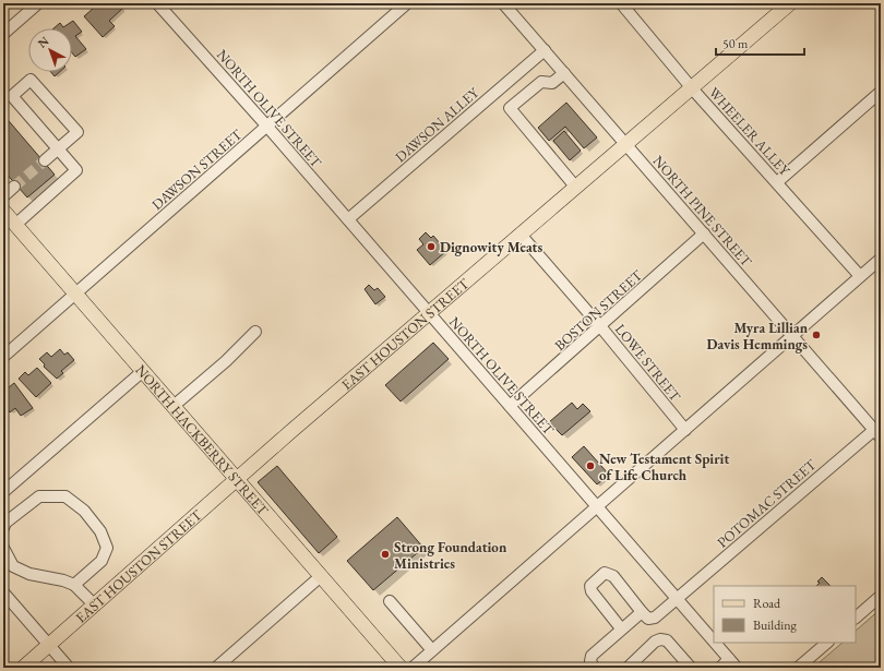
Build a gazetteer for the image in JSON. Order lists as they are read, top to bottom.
{
  "streets": {
    "main road": ["EAST HOUSTON STREET", "NORTH HACKBERRY STREET"],
    "street": [
      "NORTH OLIVE STREET",
      "DAWSON ALLEY",
      "WHEELER ALLEY",
      "DAWSON STREET",
      "NORTH PINE STREET",
      "BOSTON STREET",
      "LOWE STREET",
      "POTOMAC STREET"
    ]
  },
  "crossings": [
    ["NORTH OLIVE STREET", "DAWSON ALLEY"],
    ["NORTH OLIVE STREET", "DAWSON STREET"],
    ["NORTH OLIVE STREET", "BOSTON STREET"],
    ["NORTH OLIVE STREET", "EAST HOUSTON STREET"],
    ["NORTH OLIVE STREET", "POTOMAC STREET"],
    ["DAWSON ALLEY", "NORTH PINE STREET"],
    ["WHEELER ALLEY", "EAST HOUSTON STREET"],
    ["DAWSON STREET", "NORTH HACKBERRY STREET"],
    ["NORTH PINE STREET", "BOSTON STREET"],
    ["NORTH PINE STREET", "EAST HOUSTON STREET"],
    ["NORTH PINE STREET", "POTOMAC STREET"],
    ["BOSTON STREET", "LOWE STREET"],
    ["EAST HOUSTON STREET", "LOWE STREET"],
    ["EAST HOUSTON STREET", "NORTH HACKBERRY STREET"]
  ],
  "places": [
    "Dignowity Meats",
    "Myra Lillian Davis Hemmings",
    "New Testament Spirit of Life Church",
    "Strong Foundation Ministries"
  ],
  "legend": ["Road", "Building"],
  "scale_bar": "50 m",
  "north": "top left"
}
